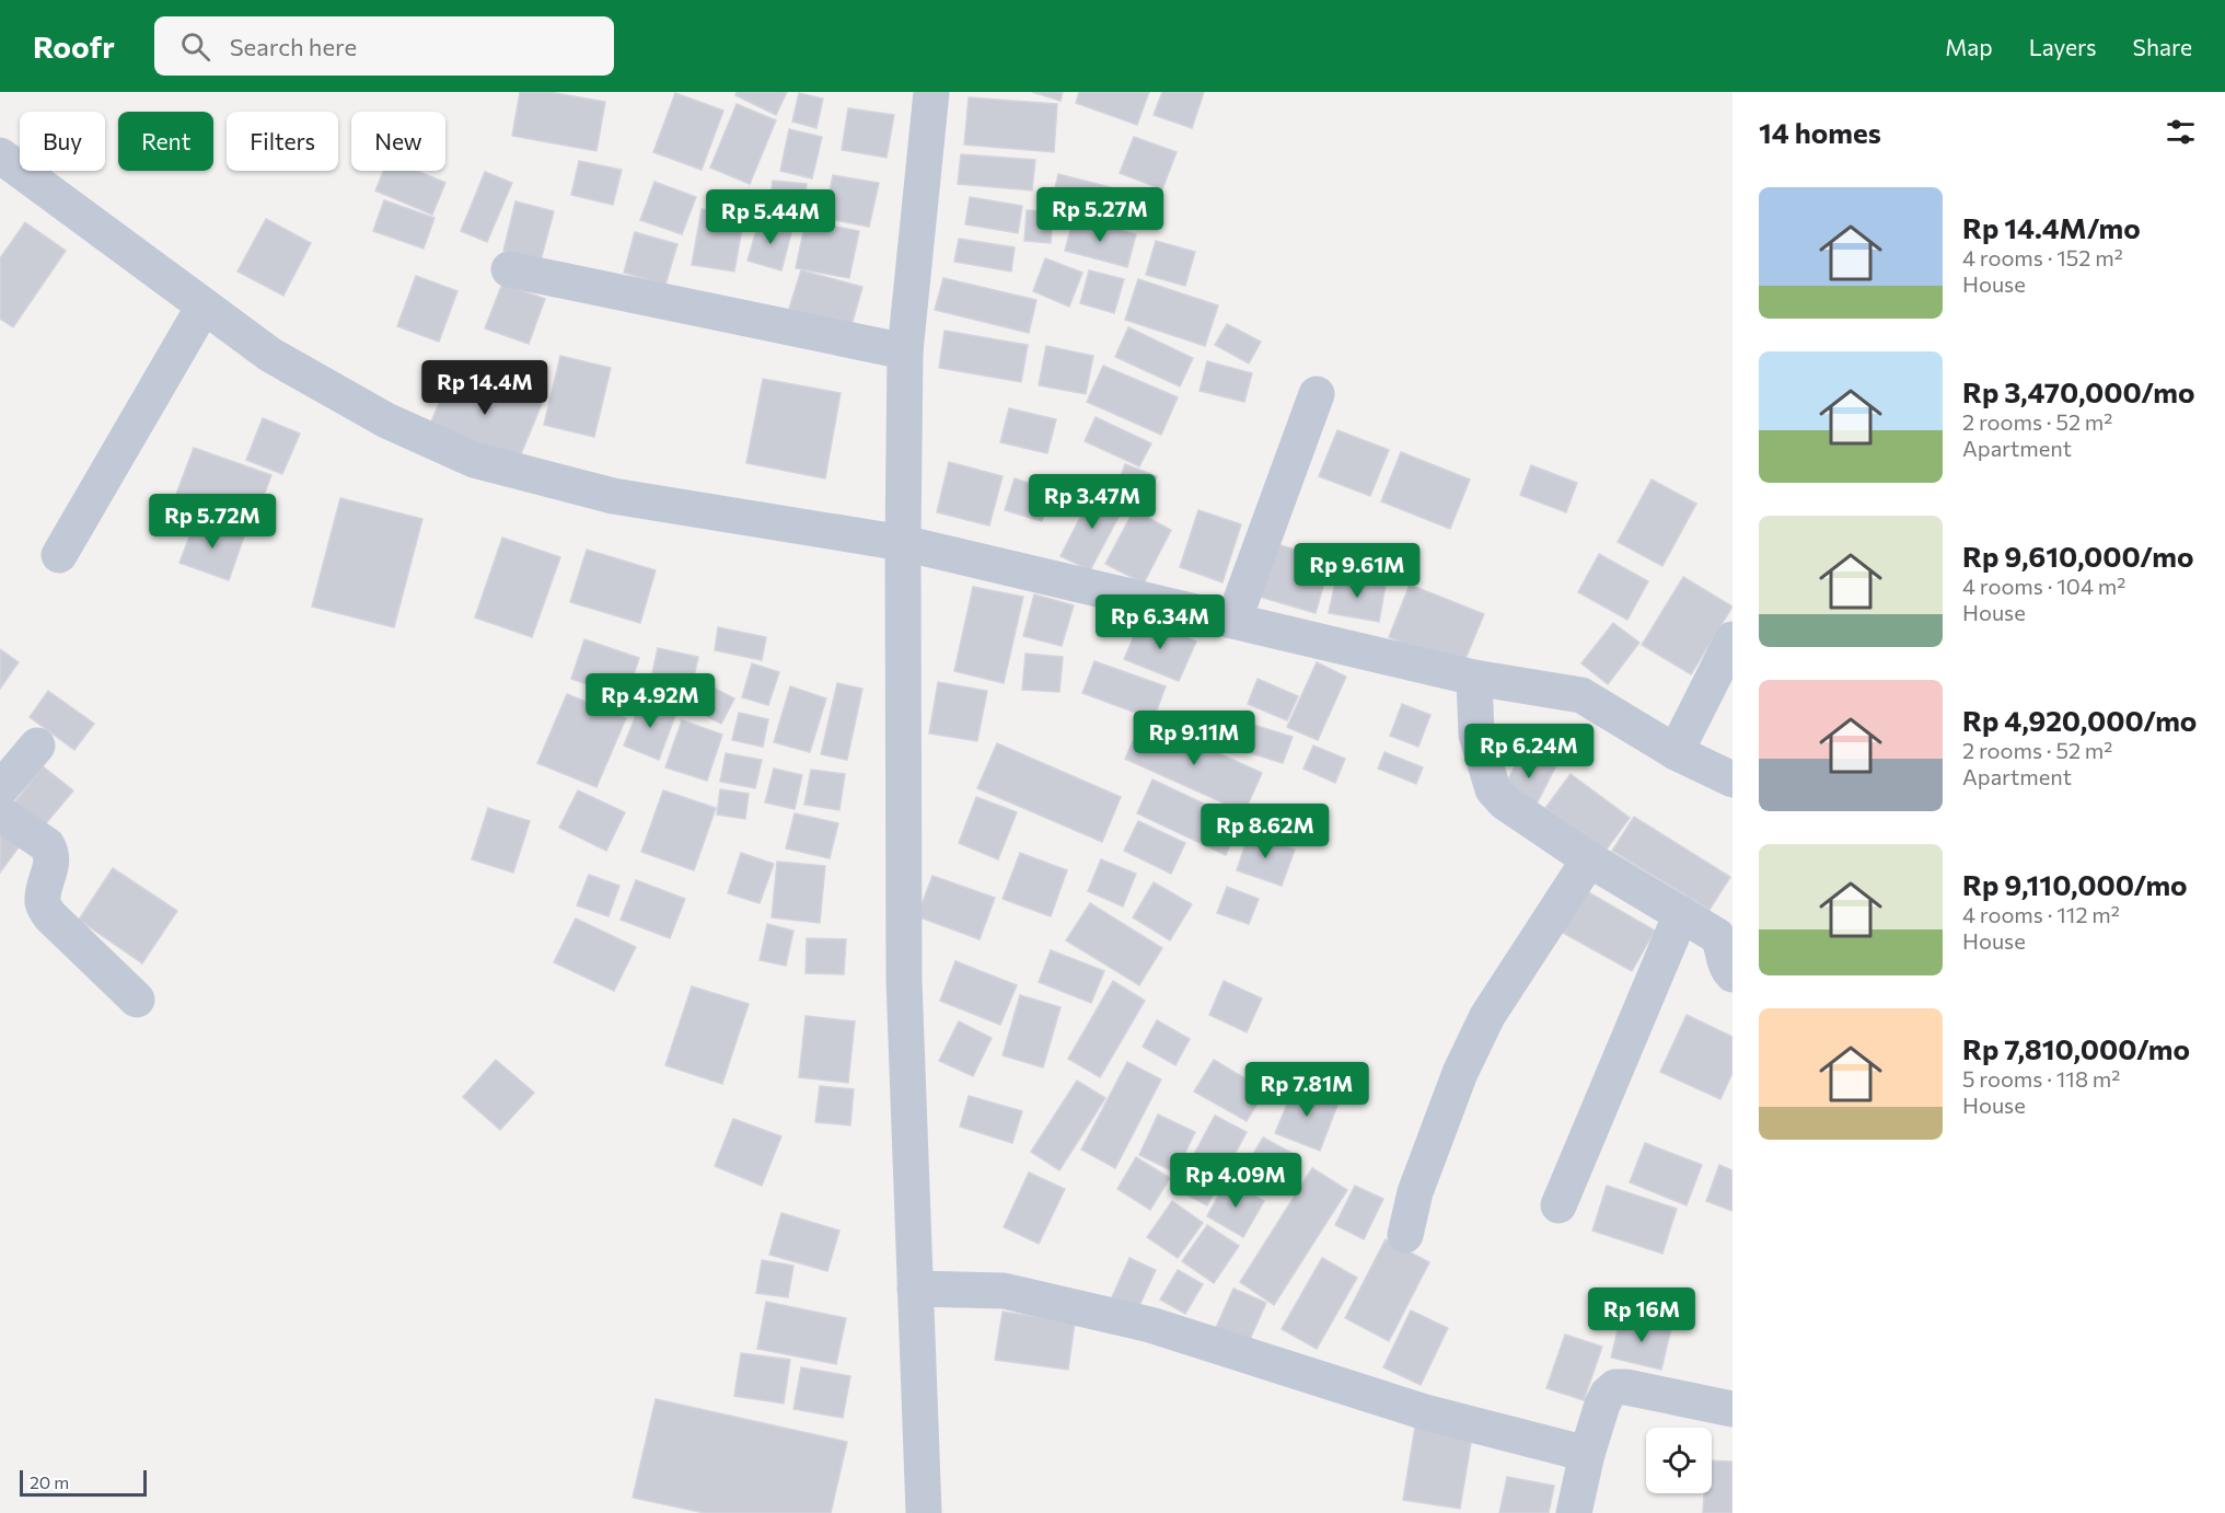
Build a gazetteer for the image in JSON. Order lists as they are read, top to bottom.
{
  "scale_bar": "20 m",
  "page": {
    "header": "Roofr",
    "search": "Search here",
    "nav": ["Map", "Layers", "Share"],
    "heading": "14 homes",
    "chip": [
      "Buy",
      "Rent",
      "Filters",
      "New"
    ],
    "list": [
      {
        "name": "Rp 14.4M/mo",
        "note": "4 rooms · 152 m² · House"
      },
      {
        "name": "Rp 3,470,000/mo",
        "note": "2 rooms · 52 m² · Apartment"
      },
      {
        "name": "Rp 9,610,000/mo",
        "note": "4 rooms · 104 m² · House"
      },
      {
        "name": "Rp 4,920,000/mo",
        "note": "2 rooms · 52 m² · Apartment"
      },
      {
        "name": "Rp 9,110,000/mo",
        "note": "4 rooms · 112 m² · House"
      },
      {
        "name": "Rp 7,810,000/mo",
        "note": "5 rooms · 118 m² · House"
      }
    ],
    "price": [
      "Rp 5.27M",
      "Rp 5.44M",
      "Rp 14.4M",
      "Rp 3.47M",
      "Rp 5.72M",
      "Rp 9.61M",
      "Rp 6.34M",
      "Rp 4.92M",
      "Rp 9.11M",
      "Rp 6.24M",
      "Rp 8.62M",
      "Rp 7.81M",
      "Rp 4.09M",
      "Rp 16M"
    ],
    "scale": "20 m"
  }
}
